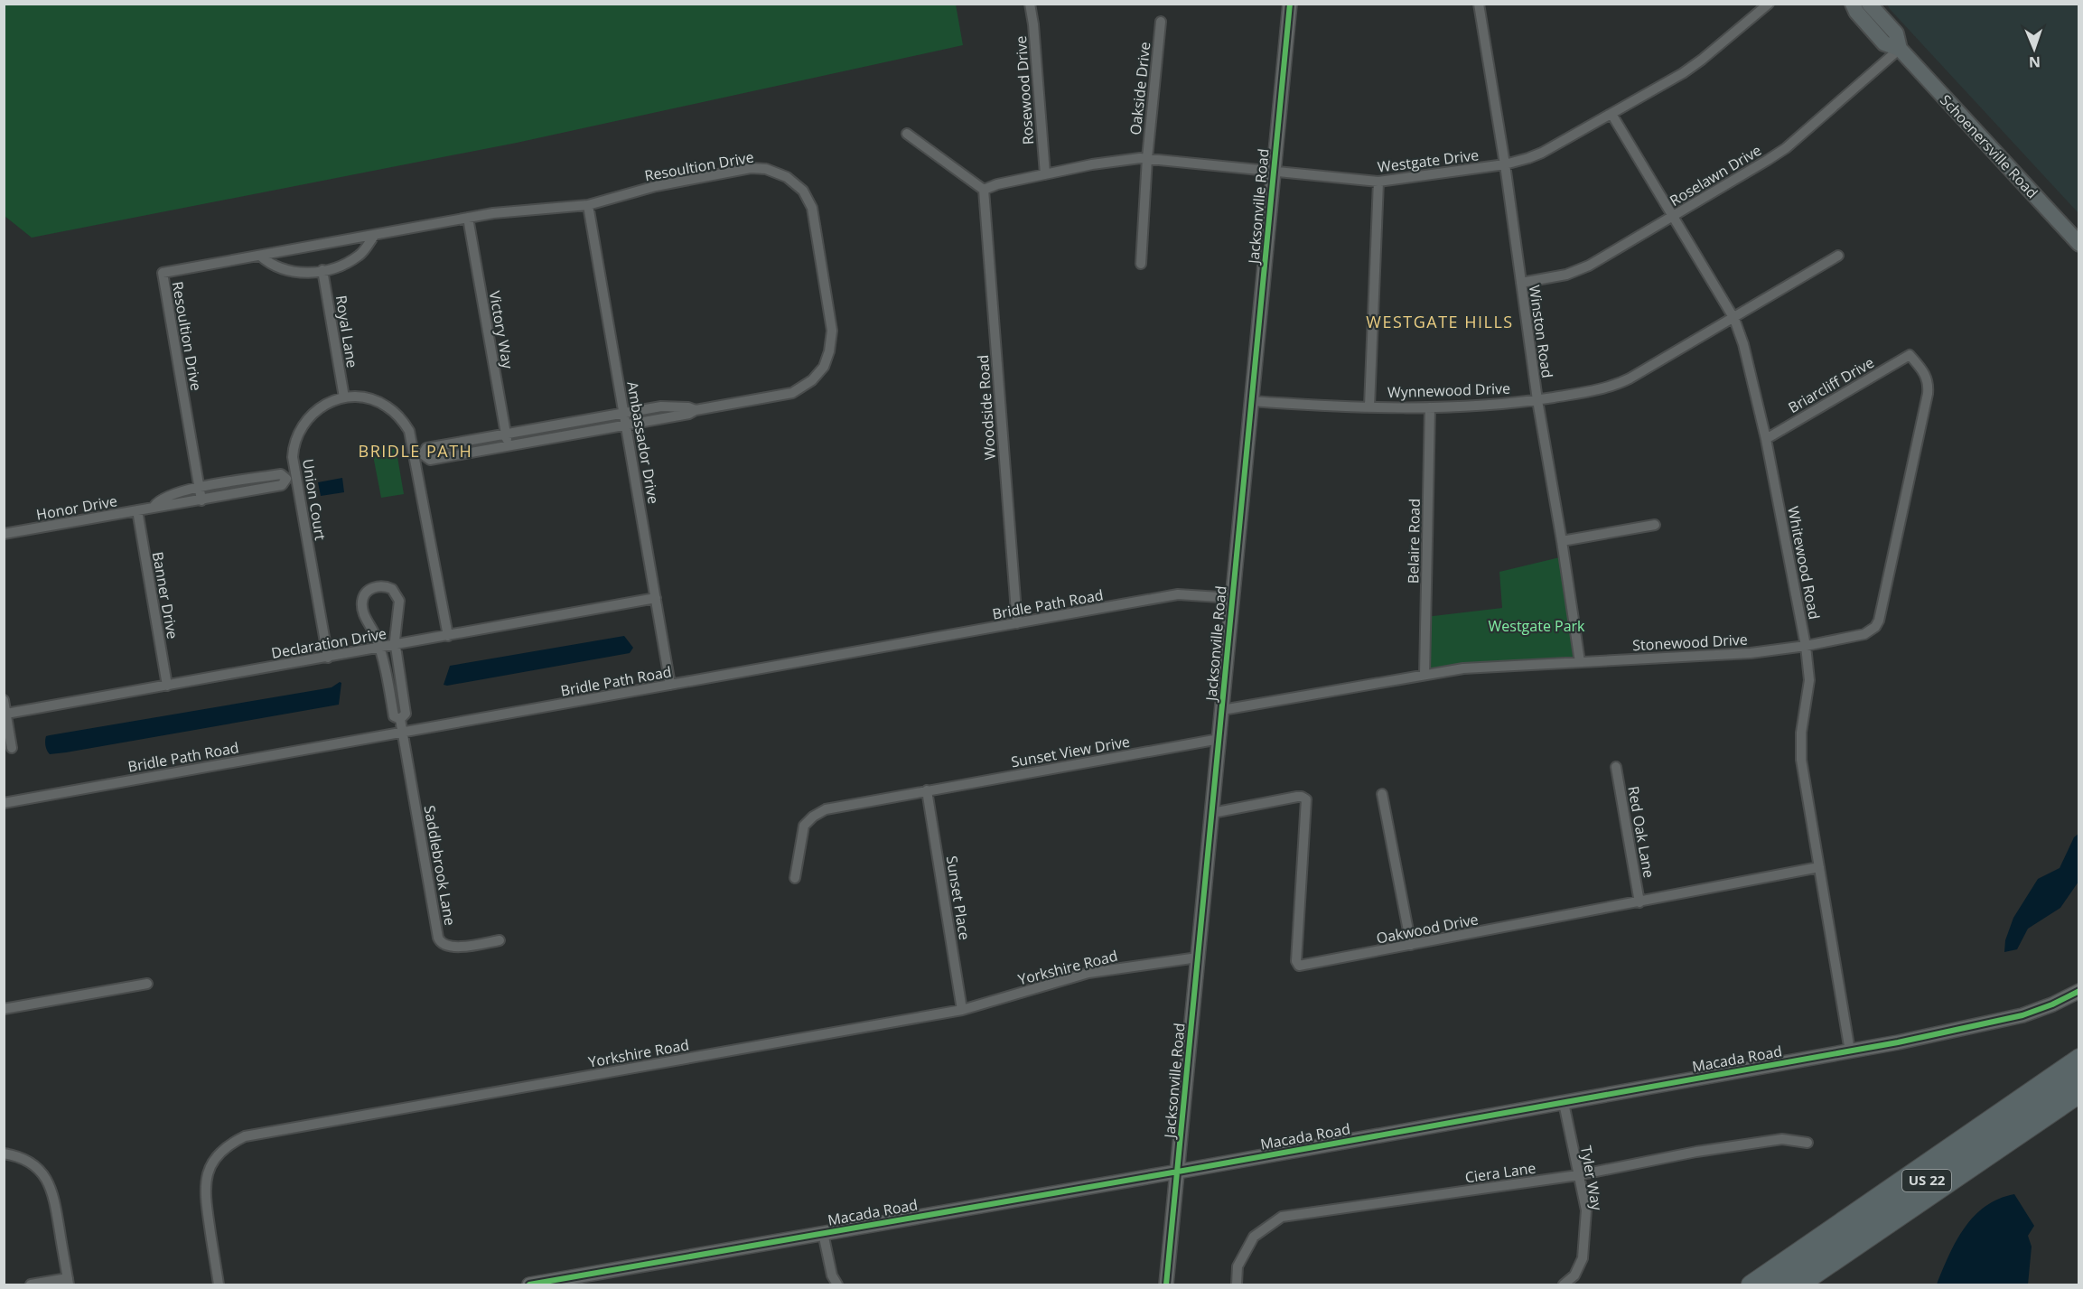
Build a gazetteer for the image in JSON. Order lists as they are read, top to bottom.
{
  "streets": {
    "highway": ["US 22"],
    "main road": ["Schoenersville Road"],
    "street": [
      "Oakside Drive",
      "Rosewood Drive",
      "Westgate Drive",
      "Resoultion Drive",
      "Roselawn Drive",
      "Jacksonville Road",
      "Victory Way",
      "Royal Lane",
      "Winston Road",
      "Briarcliff Drive",
      "Wynnewood Drive",
      "Woodside Road",
      "Ambassador Drive",
      "Union Court",
      "Honor Drive",
      "Belaire Road",
      "Whitewood Road",
      "Banner Drive",
      "Bridle Path Road",
      "Stonewood Drive",
      "Declaration Drive",
      "Sunset View Drive",
      "Red Oak Lane",
      "Saddlebrook Lane",
      "Sunset Place",
      "Oakwood Drive",
      "Yorkshire Road",
      "Macada Road",
      "Ciera Lane",
      "Tyler Way"
    ]
  },
  "crossings": [
    ["Oakside Drive", "Westgate Drive"],
    ["Rosewood Drive", "Westgate Drive"],
    ["Schoenersville Road", "Roselawn Drive"],
    ["Westgate Drive", "Jacksonville Road"],
    ["Westgate Drive", "Winston Road"],
    ["Westgate Drive", "Woodside Road"],
    ["Westgate Drive", "Whitewood Road"],
    ["Resoultion Drive", "Victory Way"],
    ["Resoultion Drive", "Ambassador Drive"],
    ["Resoultion Drive", "Union Court"],
    ["Resoultion Drive", "Honor Drive"],
    ["Roselawn Drive", "Winston Road"],
    ["Roselawn Drive", "Whitewood Road"],
    ["Jacksonville Road", "Wynnewood Drive"],
    ["Jacksonville Road", "Bridle Path Road"],
    ["Jacksonville Road", "Stonewood Drive"],
    ["Jacksonville Road", "Sunset View Drive"],
    ["Jacksonville Road", "Oakwood Drive"],
    ["Jacksonville Road", "Yorkshire Road"],
    ["Jacksonville Road", "Macada Road"],
    ["Royal Lane", "Union Court"],
    ["Winston Road", "Wynnewood Drive"],
    ["Winston Road", "Stonewood Drive"],
    ["Briarcliff Drive", "Whitewood Road"],
    ["Briarcliff Drive", "Stonewood Drive"],
    ["Wynnewood Drive", "Belaire Road"],
    ["Wynnewood Drive", "Whitewood Road"],
    ["Woodside Road", "Bridle Path Road"],
    ["Ambassador Drive", "Bridle Path Road"],
    ["Ambassador Drive", "Declaration Drive"],
    ["Union Court", "Honor Drive"],
    ["Union Court", "Declaration Drive"],
    ["Honor Drive", "Banner Drive"],
    ["Belaire Road", "Stonewood Drive"],
    ["Whitewood Road", "Stonewood Drive"],
    ["Whitewood Road", "Oakwood Drive"],
    ["Whitewood Road", "Macada Road"],
    ["Banner Drive", "Declaration Drive"],
    ["Bridle Path Road", "Saddlebrook Lane"],
    ["Sunset View Drive", "Sunset Place"],
    ["Red Oak Lane", "Oakwood Drive"],
    ["Sunset Place", "Yorkshire Road"],
    ["Macada Road", "Tyler Way"],
    ["Ciera Lane", "Tyler Way"]
  ],
  "districts": ["WESTGATE HILLS", "BRIDLE PATH"],
  "parks": ["Westgate Park"],
  "north": "bottom"
}
